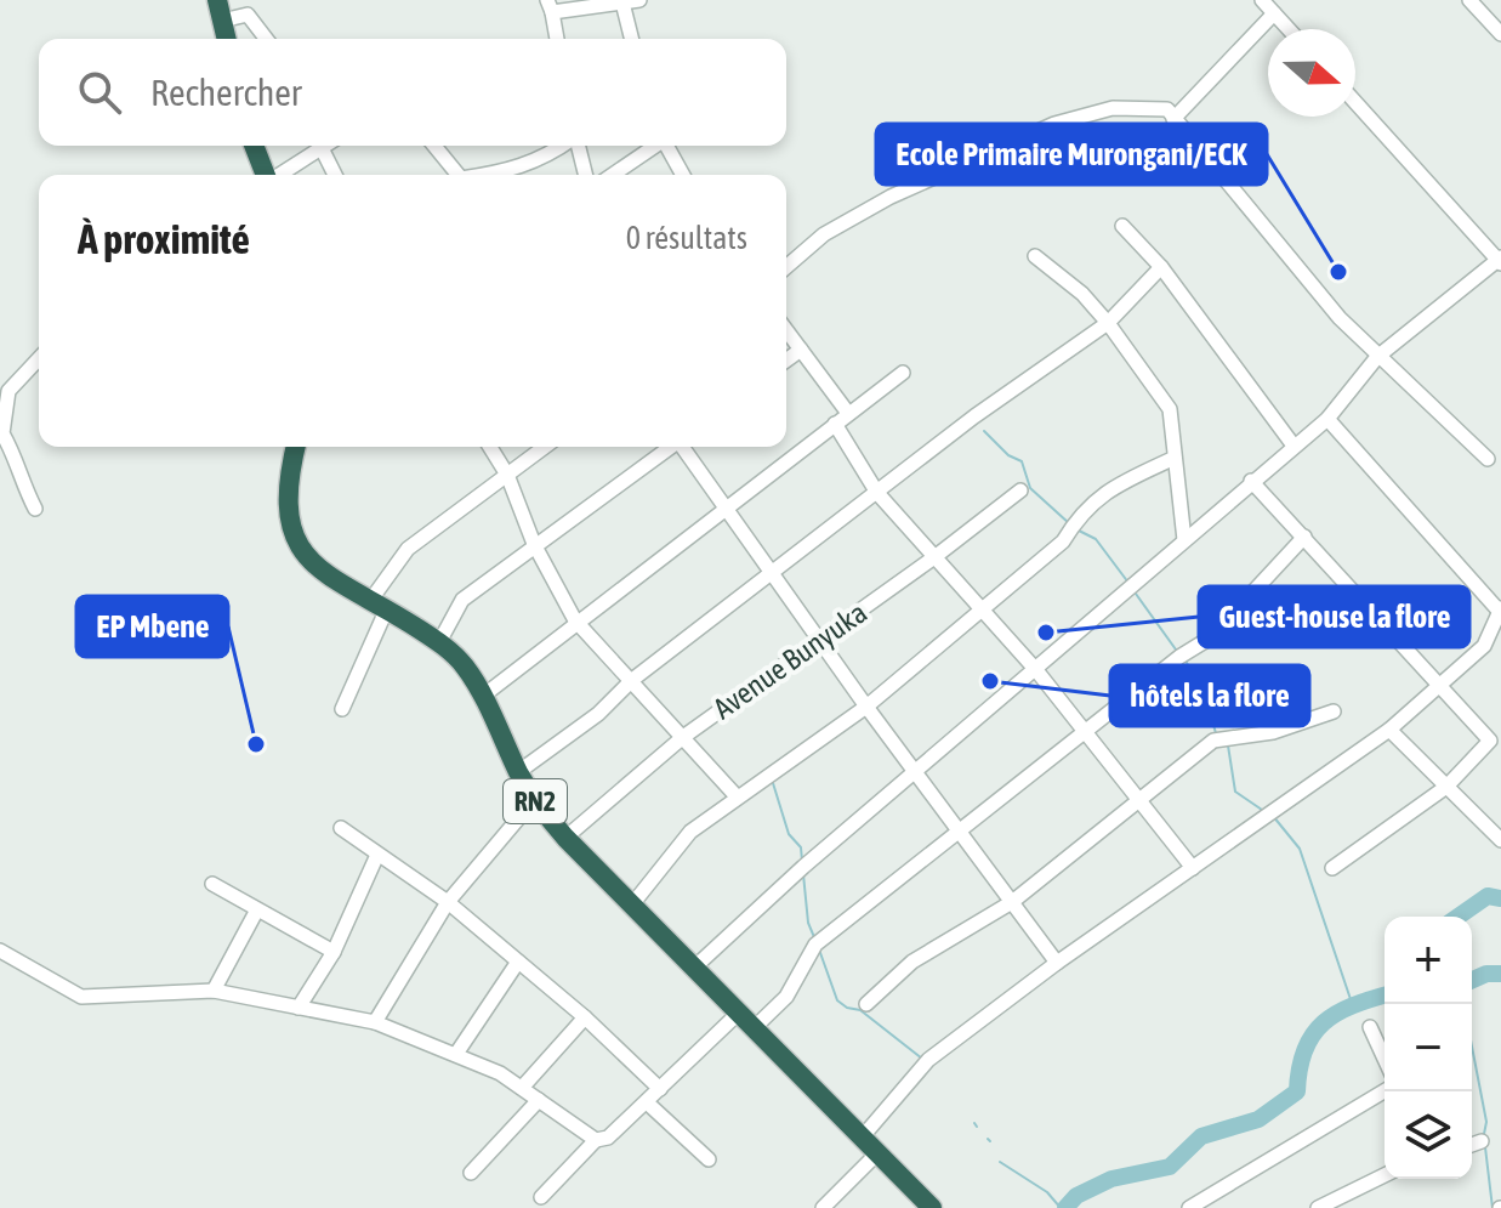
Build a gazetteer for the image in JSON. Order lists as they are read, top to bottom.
{
  "streets": {
    "highway": ["RN2"],
    "street": ["Avenue Bunyuka"]
  },
  "crossings": [
    ["Avenue Bunyuka", "RN2"]
  ],
  "places": [
    "Ecole Primaire Murongani/ECK",
    "Guest-house la flore",
    "hôtels la flore",
    "EP Mbene"
  ],
  "north": "right",
  "page": {
    "search": "Rechercher",
    "heading": ["À proximité", "0 résultats"],
    "map_buttons": ["+", "−"]
  }
}
